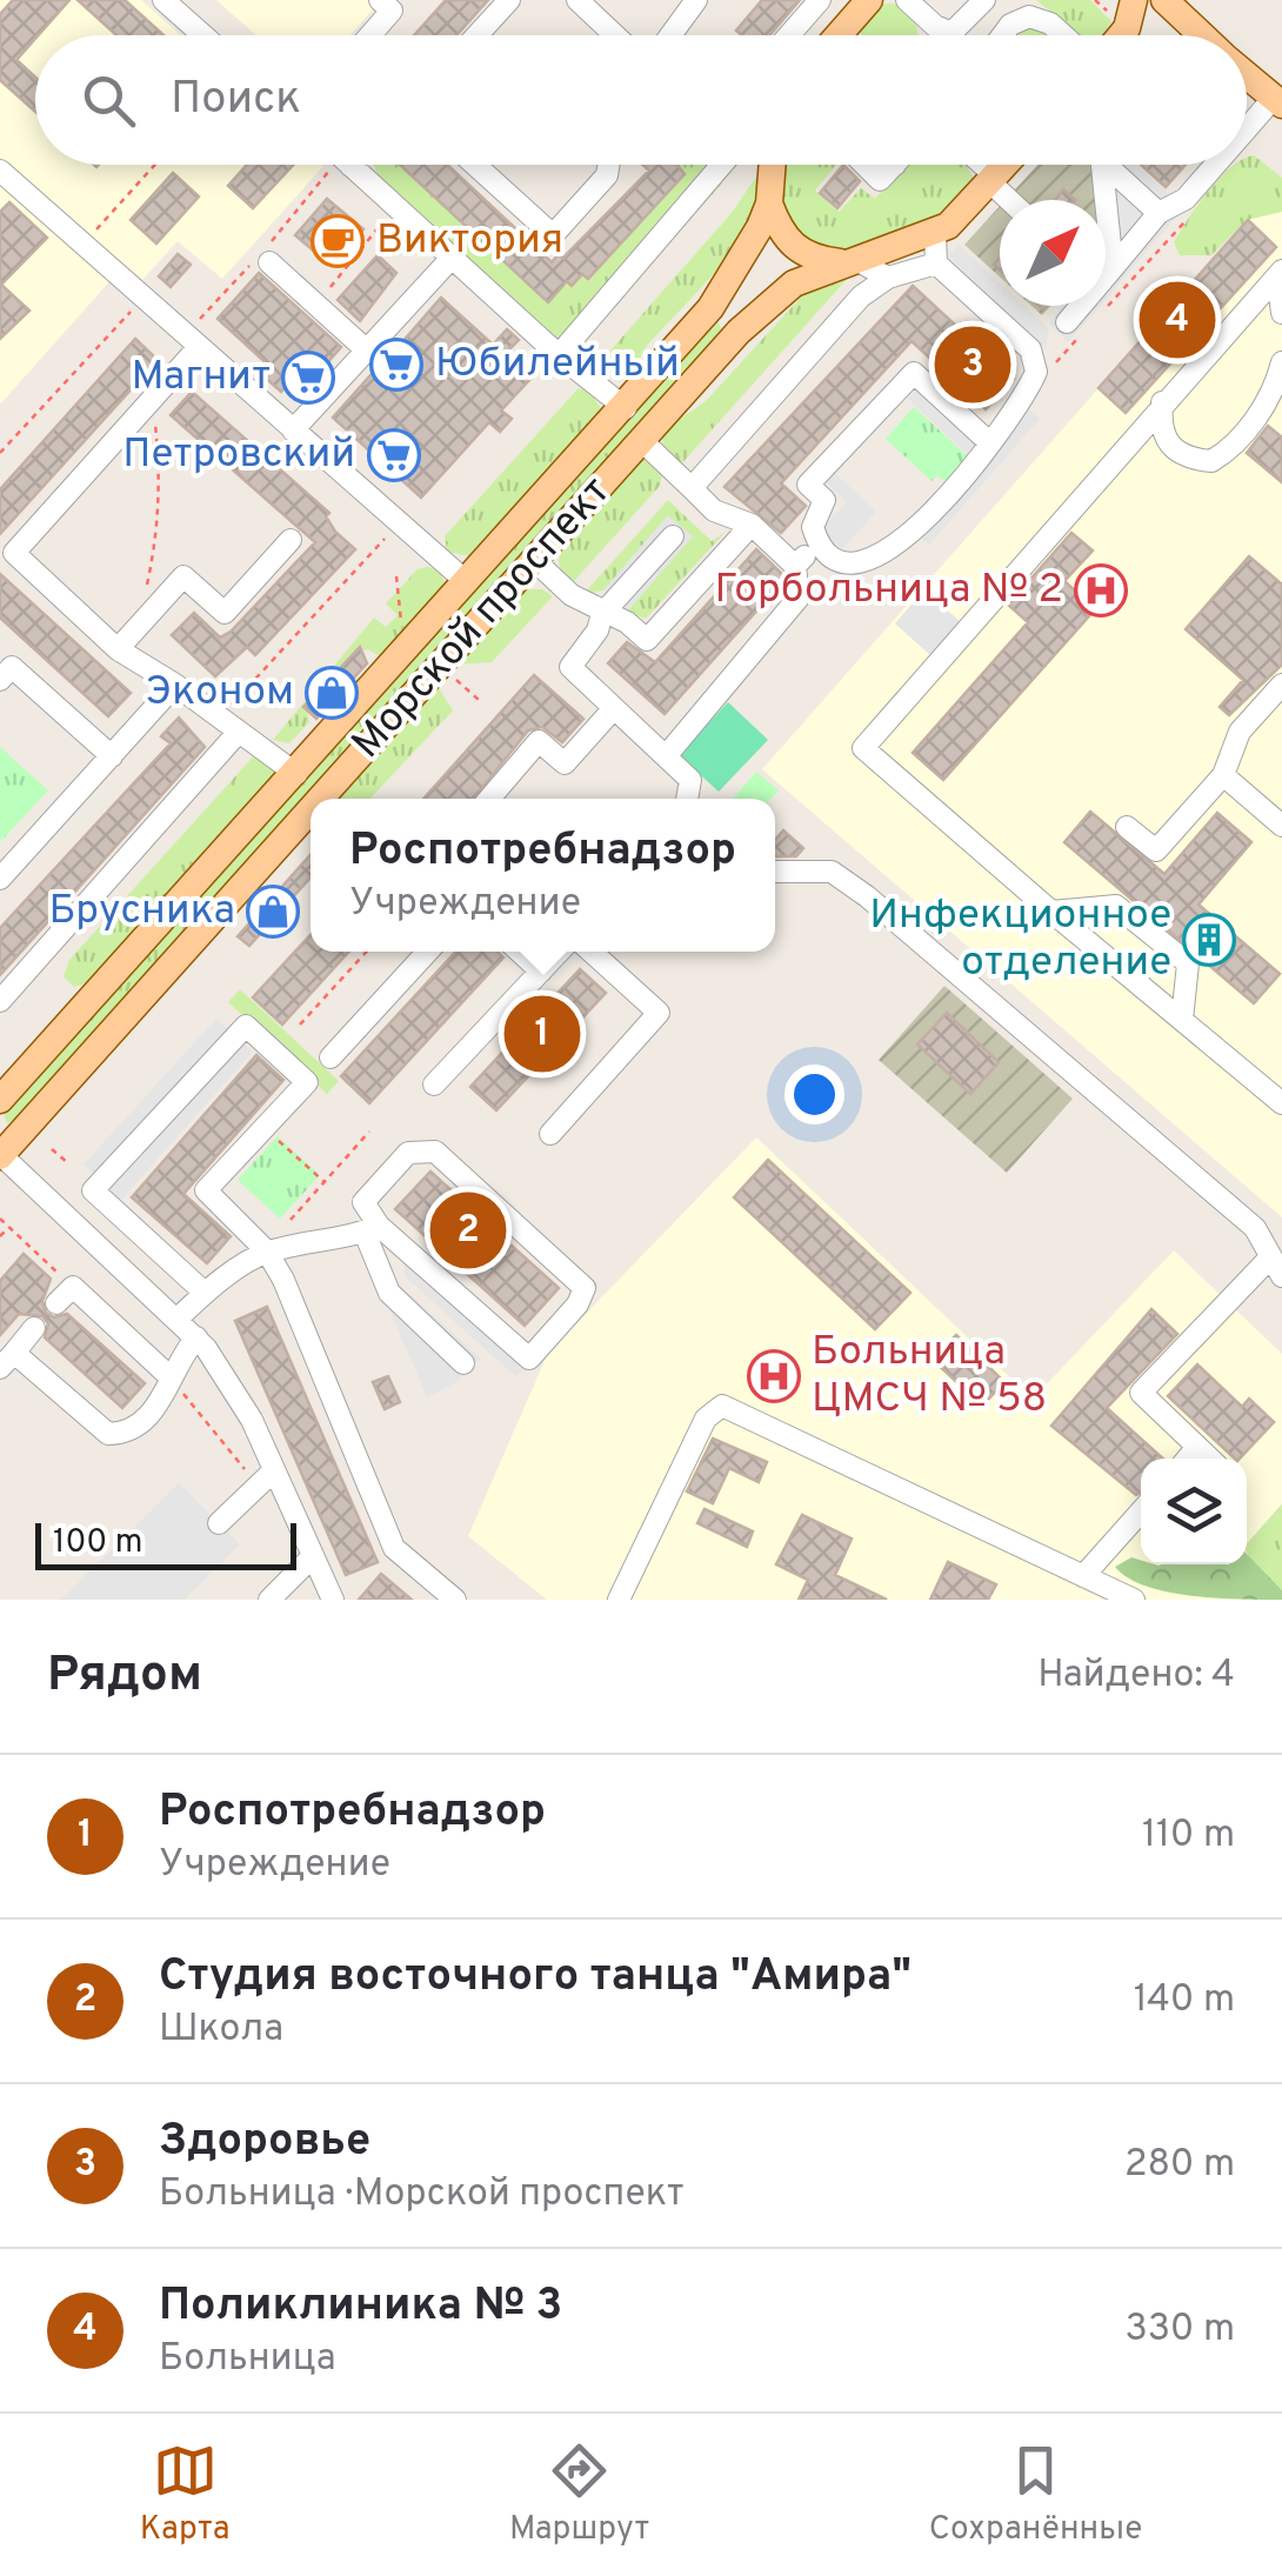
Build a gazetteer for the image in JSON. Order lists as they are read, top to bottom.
{
  "streets": {
    "main road": ["Морской проспект"]
  },
  "places": {
    "cafe": ["Виктория"],
    "supermarket": ["Юбилейный", "Магнит", "Петровский"],
    "hospital": ["Горбольница № 2", "Больница ЦМСЧ № 58"],
    "shop": ["Эконом", "Брусника"],
    "building": ["Инфекционное отделение"]
  },
  "scale_bar": "100 m",
  "north": "top right",
  "page": {
    "search": "Поиск",
    "pins": [
      "4",
      "3",
      "1",
      "2"
    ],
    "popup": ["Роспотребнадзор", "Учреждение"],
    "scale": "100 m",
    "heading": ["Рядом", "Найдено: 4"],
    "list": [
      {
        "mark": "1",
        "name": "Роспотребнадзор",
        "note": "Учреждение",
        "value": "110 m"
      },
      {
        "mark": "2",
        "name": "Студия восточного танца \"Амира\"",
        "note": "Школа",
        "value": "140 m"
      },
      {
        "mark": "3",
        "name": "Здоровье",
        "note": "Больница · Морской проспект",
        "value": "280 m"
      },
      {
        "mark": "4",
        "name": "Поликлиника № 3",
        "note": "Больница",
        "value": "330 m"
      }
    ],
    "nav": ["Карта", "Маршрут", "Сохранённые"]
  }
}
